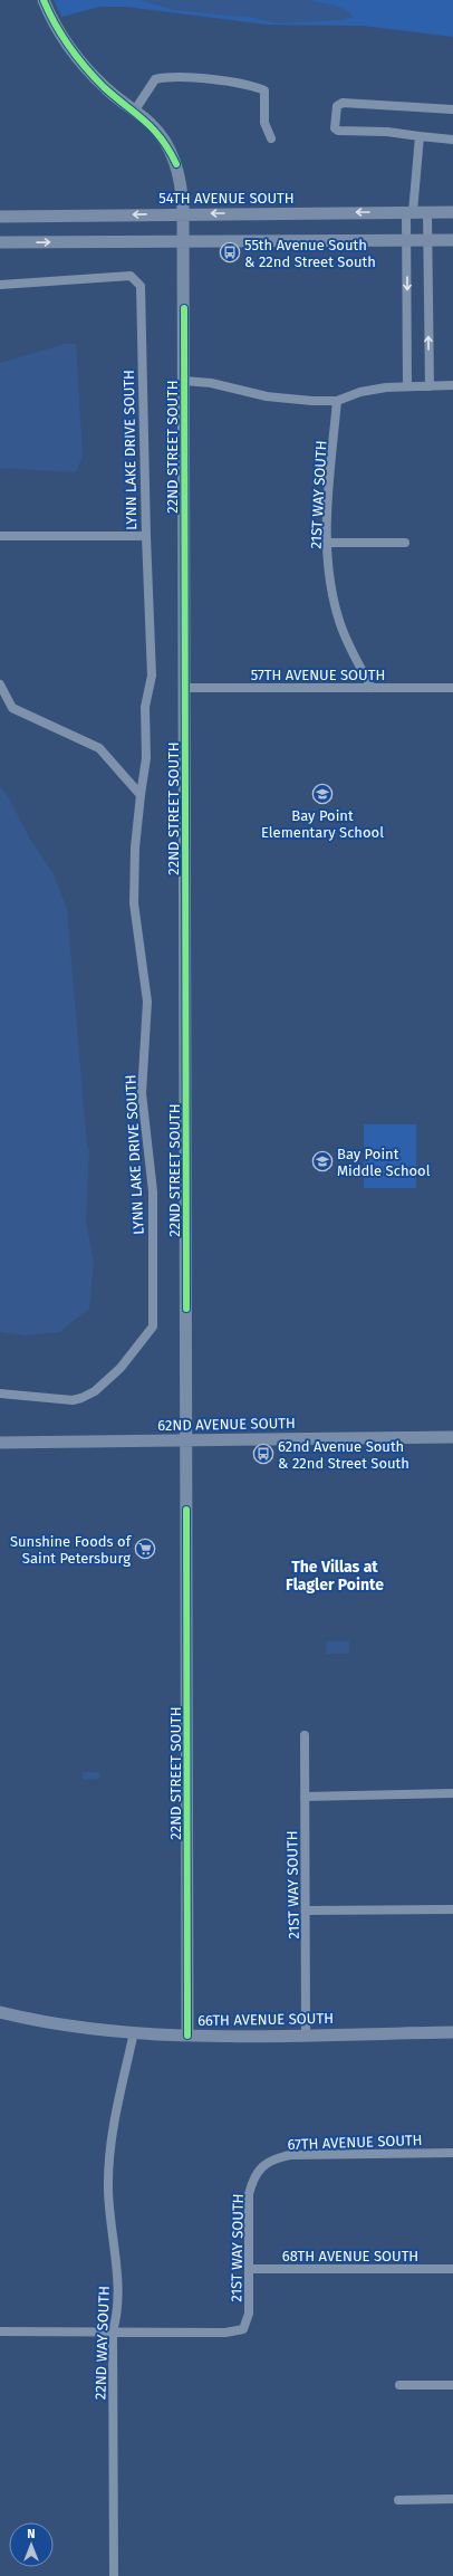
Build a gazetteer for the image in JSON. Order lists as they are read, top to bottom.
{
  "streets": {
    "street": [
      "54TH AVENUE SOUTH",
      "22ND STREET SOUTH",
      "LYNN LAKE DRIVE SOUTH",
      "21ST WAY SOUTH",
      "57TH AVENUE SOUTH",
      "62ND AVENUE SOUTH",
      "66TH AVENUE SOUTH",
      "67TH AVENUE SOUTH",
      "68TH AVENUE SOUTH",
      "22ND WAY SOUTH"
    ]
  },
  "crossings": [
    ["54TH AVENUE SOUTH", "22ND STREET SOUTH"],
    ["22ND STREET SOUTH", "57TH AVENUE SOUTH"],
    ["22ND STREET SOUTH", "62ND AVENUE SOUTH"],
    ["22ND STREET SOUTH", "66TH AVENUE SOUTH"],
    ["21ST WAY SOUTH", "57TH AVENUE SOUTH"],
    ["21ST WAY SOUTH", "66TH AVENUE SOUTH"],
    ["21ST WAY SOUTH", "67TH AVENUE SOUTH"],
    ["21ST WAY SOUTH", "68TH AVENUE SOUTH"],
    ["21ST WAY SOUTH", "22ND WAY SOUTH"],
    ["66TH AVENUE SOUTH", "22ND WAY SOUTH"]
  ],
  "districts": ["The Villas at Flagler Pointe"],
  "places": {
    "bus stop": ["55th Avenue South & 22nd Street South", "62nd Avenue South & 22nd Street South"],
    "school or university": ["Bay Point Elementary School", "Bay Point Middle School"],
    "supermarket": ["Sunshine Foods of Saint Petersburg"]
  },
  "north": "top"
}
